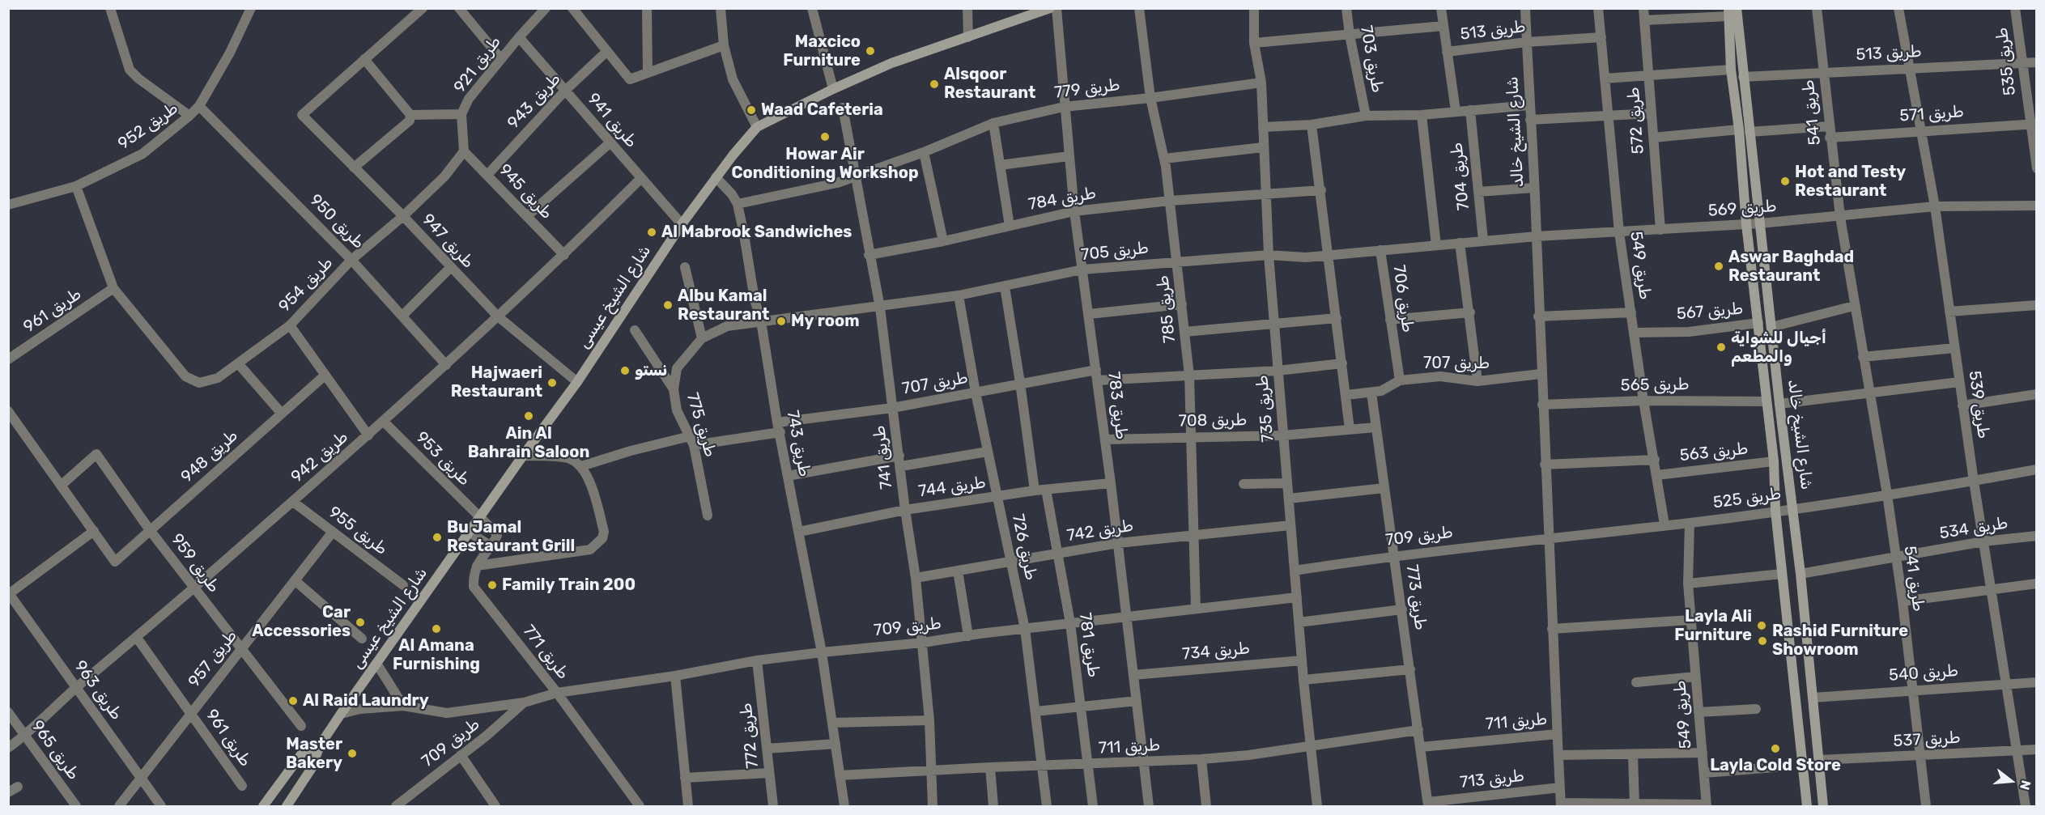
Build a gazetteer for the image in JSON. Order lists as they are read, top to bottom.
{
  "streets": {
    "street": [
      "طريق 513",
      "طريق 703",
      "طريق 535",
      "طريق 921",
      "طريق 779",
      "طريق 943",
      "طريق 541",
      "طريق 571",
      "طريق 941",
      "طريق 572",
      "طريق 952",
      "شارع الشيخ خالد",
      "طريق 704",
      "طريق 945",
      "طريق 784",
      "طريق 569",
      "طريق 950",
      "طريق 947",
      "طريق 705",
      "طريق 549",
      "طريق 954",
      "شارع الشيخ عيسى",
      "طريق 706",
      "طريق 785",
      "طريق 961",
      "طريق 567",
      "طريق 707",
      "طريق 565",
      "طريق 539",
      "طريق 783",
      "طريق 735",
      "طريق 708",
      "طريق 775",
      "طريق 743",
      "طريق 563",
      "طريق 948",
      "طريق 942",
      "طريق 741",
      "طريق 953",
      "طريق 744",
      "طريق 525",
      "طريق 534",
      "طريق 955",
      "طريق 742",
      "طريق 709",
      "طريق 726",
      "طريق 959",
      "طريق 773",
      "طريق 781",
      "طريق 734",
      "طريق 771",
      "طريق 957",
      "طريق 540",
      "طريق 963",
      "طريق 711",
      "طريق 772",
      "طريق 537",
      "طريق 965",
      "طريق 713"
    ]
  },
  "crossings": [
    ["طريق 513", "طريق 535"],
    ["طريق 513", "طريق 541"],
    ["طريق 513", "شارع الشيخ خالد"],
    ["طريق 513", "طريق 549"],
    ["طريق 513", "طريق 539"],
    ["طريق 535", "طريق 571"],
    ["طريق 921", "طريق 941"],
    ["طريق 921", "طريق 945"],
    ["طريق 921", "طريق 954"],
    ["طريق 779", "طريق 785"],
    ["طريق 779", "طريق 783"],
    ["طريق 779", "طريق 735"],
    ["طريق 779", "طريق 743"],
    ["طريق 779", "طريق 741"],
    ["طريق 943", "طريق 941"],
    ["طريق 943", "طريق 945"],
    ["طريق 541", "طريق 571"],
    ["طريق 541", "طريق 569"],
    ["طريق 541", "طريق 525"],
    ["طريق 541", "طريق 534"],
    ["طريق 541", "طريق 540"],
    ["طريق 541", "طريق 537"],
    ["طريق 571", "طريق 539"],
    ["طريق 941", "شارع الشيخ عيسى"],
    ["طريق 941", "طريق 942"],
    ["طريق 572", "طريق 569"],
    ["طريق 952", "طريق 950"],
    ["شارع الشيخ خالد", "طريق 569"],
    ["شارع الشيخ خالد", "طريق 705"],
    ["شارع الشيخ خالد", "طريق 567"],
    ["شارع الشيخ خالد", "طريق 707"],
    ["شارع الشيخ خالد", "طريق 565"],
    ["شارع الشيخ خالد", "طريق 563"],
    ["شارع الشيخ خالد", "طريق 525"],
    ["شارع الشيخ خالد", "طريق 534"],
    ["شارع الشيخ خالد", "طريق 709"],
    ["شارع الشيخ خالد", "طريق 540"],
    ["شارع الشيخ خالد", "طريق 711"],
    ["شارع الشيخ خالد", "طريق 537"],
    ["شارع الشيخ خالد", "طريق 713"],
    ["طريق 704", "طريق 705"],
    ["طريق 945", "طريق 954"],
    ["طريق 945", "طريق 942"],
    ["طريق 784", "طريق 785"],
    ["طريق 784", "طريق 783"],
    ["طريق 784", "طريق 735"],
    ["طريق 784", "طريق 741"],
    ["طريق 569", "طريق 705"],
    ["طريق 569", "طريق 549"],
    ["طريق 569", "طريق 539"],
    ["طريق 950", "طريق 954"],
    ["طريق 950", "طريق 942"],
    ["طريق 947", "طريق 954"],
    ["طريق 947", "شارع الشيخ عيسى"],
    ["طريق 947", "طريق 942"],
    ["طريق 705", "طريق 706"],
    ["طريق 705", "طريق 785"],
    ["طريق 705", "طريق 783"],
    ["طريق 705", "طريق 735"],
    ["طريق 705", "طريق 775"],
    ["طريق 705", "طريق 743"],
    ["طريق 705", "طريق 741"],
    ["طريق 705", "طريق 726"],
    ["طريق 549", "طريق 567"],
    ["طريق 549", "طريق 565"],
    ["طريق 549", "طريق 563"],
    ["طريق 549", "طريق 525"],
    ["طريق 954", "طريق 961"],
    ["شارع الشيخ عيسى", "طريق 743"],
    ["شارع الشيخ عيسى", "طريق 953"],
    ["شارع الشيخ عيسى", "طريق 709"],
    ["طريق 706", "طريق 707"],
    ["طريق 785", "طريق 707"],
    ["طريق 785", "طريق 708"],
    ["طريق 785", "طريق 742"],
    ["طريق 785", "طريق 709"],
    ["طريق 961", "طريق 942"],
    ["طريق 961", "طريق 957"],
    ["طريق 707", "طريق 783"],
    ["طريق 707", "طريق 735"],
    ["طريق 707", "طريق 775"],
    ["طريق 707", "طريق 743"],
    ["طريق 707", "طريق 741"],
    ["طريق 707", "طريق 726"],
    ["طريق 707", "طريق 773"],
    ["طريق 539", "طريق 525"],
    ["طريق 539", "طريق 534"],
    ["طريق 539", "طريق 540"],
    ["طريق 539", "طريق 537"],
    ["طريق 783", "طريق 708"],
    ["طريق 783", "طريق 744"],
    ["طريق 783", "طريق 742"],
    ["طريق 783", "طريق 709"],
    ["طريق 783", "طريق 734"],
    ["طريق 783", "طريق 711"],
    ["طريق 735", "طريق 708"],
    ["طريق 735", "طريق 742"],
    ["طريق 735", "طريق 709"],
    ["طريق 735", "طريق 734"],
    ["طريق 735", "طريق 711"],
    ["طريق 708", "طريق 773"],
    ["طريق 743", "طريق 744"],
    ["طريق 743", "طريق 709"],
    ["طريق 743", "طريق 711"],
    ["طريق 948", "طريق 959"],
    ["طريق 942", "طريق 953"],
    ["طريق 942", "طريق 955"],
    ["طريق 942", "طريق 959"],
    ["طريق 942", "طريق 963"],
    ["طريق 942", "طريق 965"],
    ["طريق 741", "طريق 744"],
    ["طريق 741", "طريق 742"],
    ["طريق 741", "طريق 709"],
    ["طريق 741", "طريق 711"],
    ["طريق 744", "طريق 726"],
    ["طريق 744", "طريق 781"],
    ["طريق 525", "طريق 709"],
    ["طريق 955", "طريق 957"],
    ["طريق 742", "طريق 726"],
    ["طريق 742", "طريق 781"],
    ["طريق 709", "طريق 726"],
    ["طريق 709", "طريق 773"],
    ["طريق 709", "طريق 781"],
    ["طريق 709", "طريق 771"],
    ["طريق 709", "طريق 772"],
    ["طريق 726", "طريق 711"],
    ["طريق 959", "طريق 957"],
    ["طريق 773", "طريق 711"],
    ["طريق 773", "طريق 713"],
    ["طريق 781", "طريق 711"],
    ["طريق 957", "طريق 963"]
  ],
  "places": [
    "Maxcico Furniture",
    "Alsqoor Restaurant",
    "Waad Cafeteria",
    "Howar Air Conditioning Workshop",
    "Hot and Testy Restaurant",
    "Al Mabrook Sandwiches",
    "Aswar Baghdad Restaurant",
    "Albu Kamal Restaurant",
    "My room",
    "أجيال للشواية والمطعم",
    "نستو",
    "Hajwaeri Restaurant",
    "Ain Al Bahrain Saloon",
    "Bu Jamal Restaurant Grill",
    "Family Train 200",
    "Car Accessories",
    "Layla Ali Furniture",
    "Al Amana Furnishing",
    "Rashid Furniture Showroom",
    "Al Raid Laundry",
    "Layla Cold Store",
    "Master Bakery"
  ],
  "north": "right"
}
